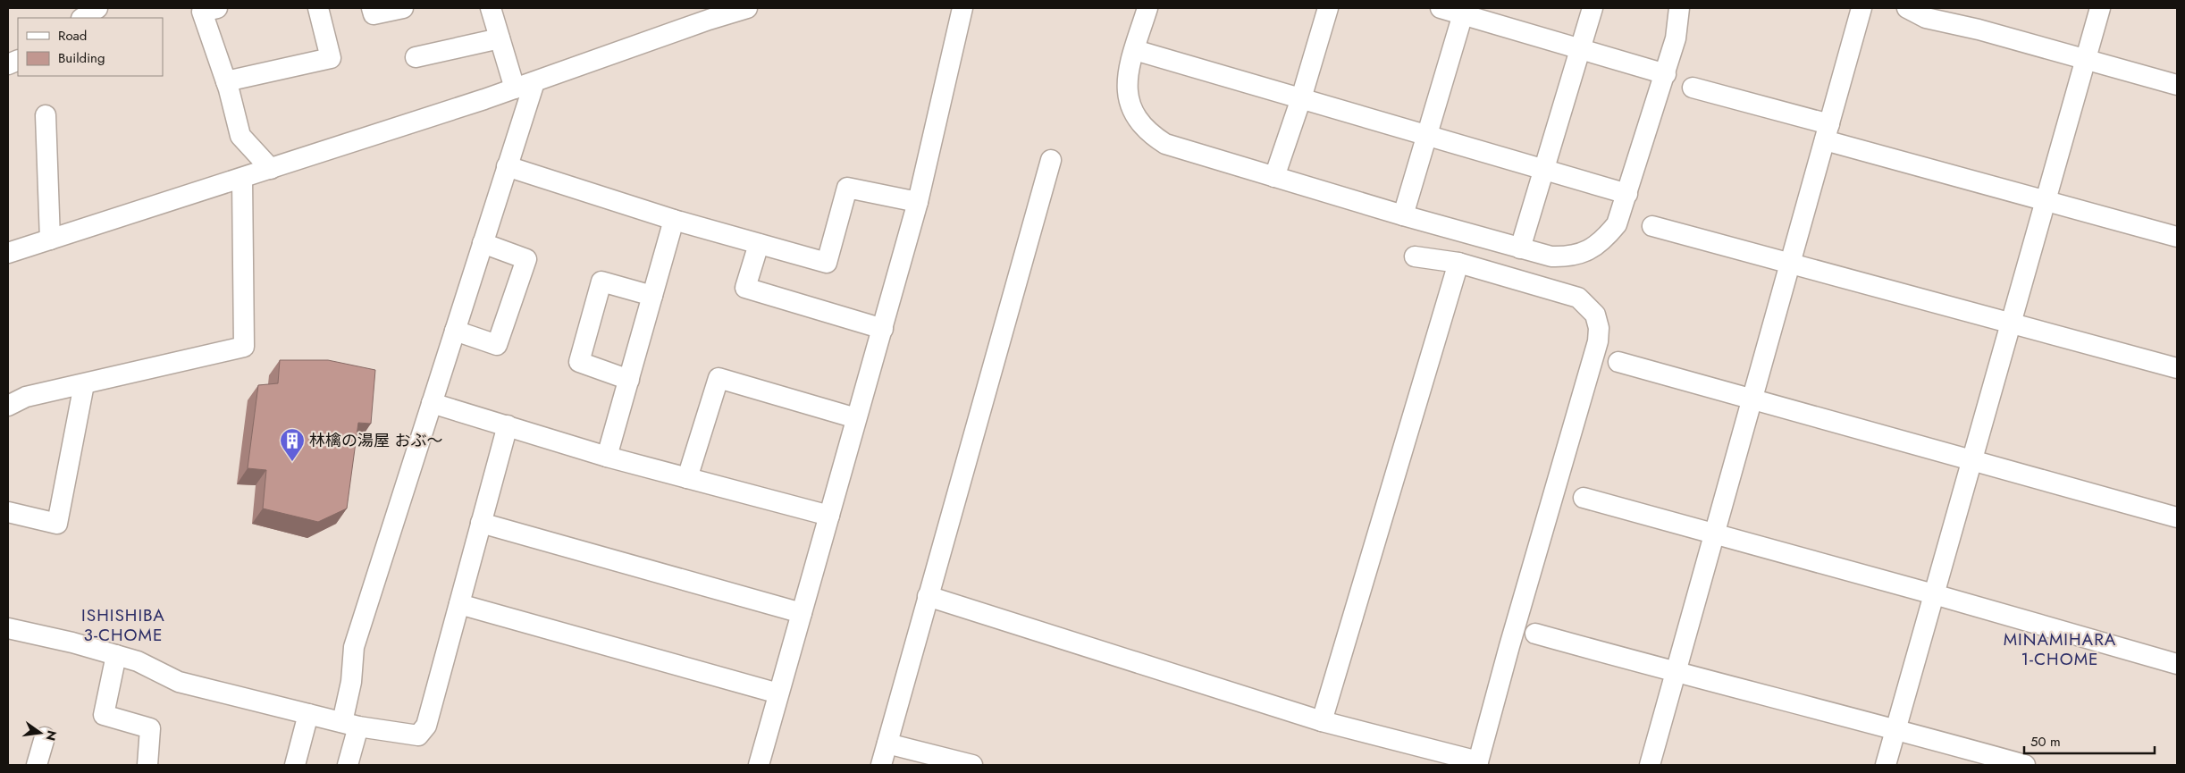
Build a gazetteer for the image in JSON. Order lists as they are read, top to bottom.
{
  "districts": ["ISHISHIBA 3-CHOME", "MINAMIHARA 1-CHOME"],
  "places": {
    "building": ["林檎の湯屋 おぶ～"]
  },
  "legend": ["Road", "Building"],
  "scale_bar": "50 m",
  "north": "right"
}
